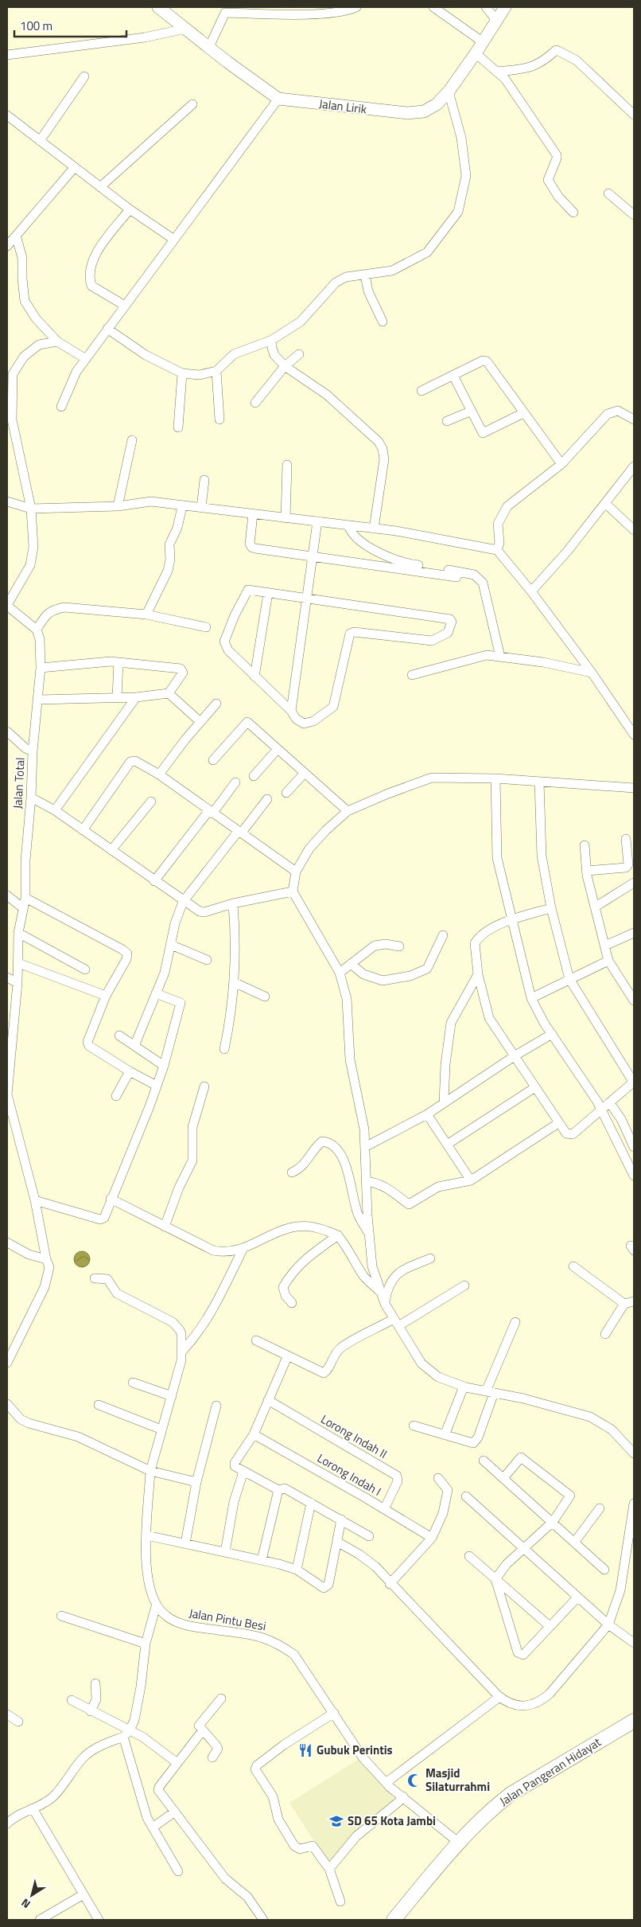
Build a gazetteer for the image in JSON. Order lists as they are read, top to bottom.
{
  "streets": {
    "highway": ["Jalan Pangeran Hidayat"],
    "main road": ["Jalan Lirik"],
    "street": [
      "Jalan Total",
      "Lorong Indah II",
      "Lorong Indah I",
      "Jalan Pintu Besi"
    ]
  },
  "crossings": [
    ["Lorong Indah II", "Lorong Indah I"],
    ["Jalan Pintu Besi", "Jalan Pangeran Hidayat"]
  ],
  "places": {
    "restaurant": ["Gubuk Perintis"],
    "mosque": ["Masjid Silaturrahmi"],
    "school or university": ["SD 65 Kota Jambi"]
  },
  "scale_bar": "100 m",
  "north": "bottom left"
}
